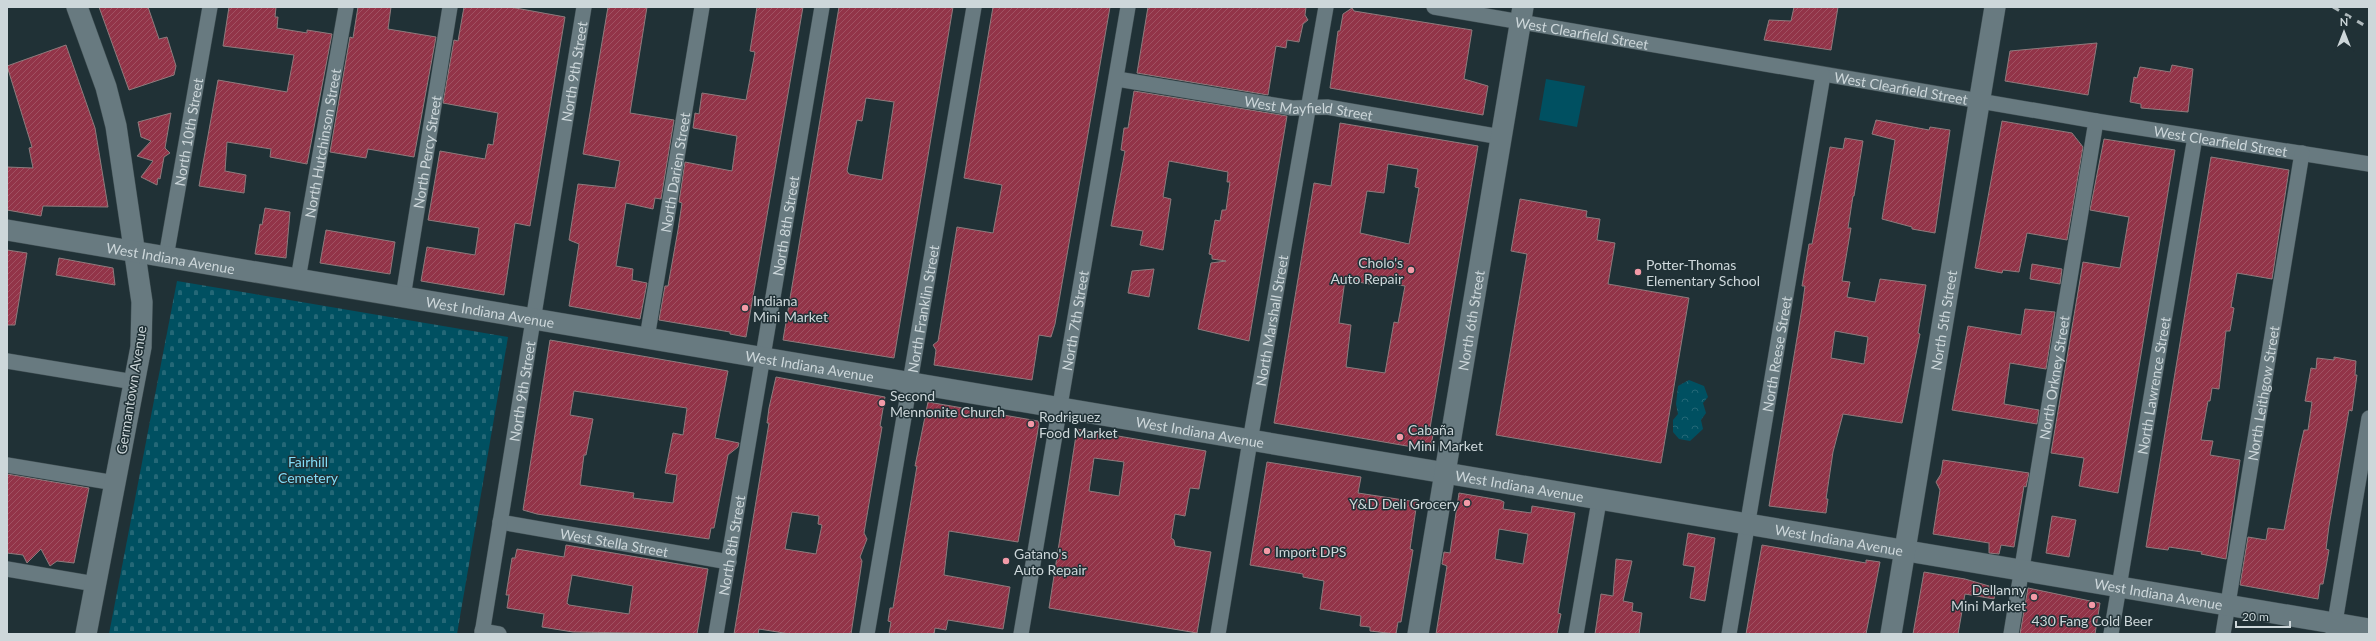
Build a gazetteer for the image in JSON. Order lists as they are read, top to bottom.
{
  "streets": {
    "street": [
      "West Clearfield Street",
      "North 9th Street",
      "West Mayfield Street",
      "North 10th Street",
      "North Hutchinson Street",
      "North Percy Street",
      "North Darien Street",
      "North 8th Street",
      "West Indiana Avenue",
      "North Franklin Street",
      "North 7th Street",
      "North Marshall Street",
      "North 5th Street",
      "North 6th Street",
      "North Reese Street",
      "North Orkney Street",
      "North Lawrence Street",
      "Germantown Avenue",
      "North Leithgow Street",
      "West Stella Street"
    ]
  },
  "crossings": [
    ["West Clearfield Street", "North 5th Street"],
    ["West Clearfield Street", "North 6th Street"],
    ["West Clearfield Street", "North Reese Street"],
    ["West Clearfield Street", "North Orkney Street"],
    ["West Clearfield Street", "North Lawrence Street"],
    ["West Clearfield Street", "North Leithgow Street"],
    ["North 9th Street", "West Indiana Avenue"],
    ["North 9th Street", "West Stella Street"],
    ["West Mayfield Street", "North 7th Street"],
    ["West Mayfield Street", "North Marshall Street"],
    ["West Mayfield Street", "North 6th Street"],
    ["North 10th Street", "West Indiana Avenue"],
    ["North Hutchinson Street", "West Indiana Avenue"],
    ["North Percy Street", "West Indiana Avenue"],
    ["North Darien Street", "West Indiana Avenue"],
    ["North 8th Street", "West Indiana Avenue"],
    ["North 8th Street", "West Stella Street"],
    ["West Indiana Avenue", "North Franklin Street"],
    ["West Indiana Avenue", "North 7th Street"],
    ["West Indiana Avenue", "North Marshall Street"],
    ["West Indiana Avenue", "North 5th Street"],
    ["West Indiana Avenue", "North 6th Street"],
    ["West Indiana Avenue", "North Reese Street"],
    ["West Indiana Avenue", "North Orkney Street"],
    ["West Indiana Avenue", "North Lawrence Street"],
    ["West Indiana Avenue", "Germantown Avenue"],
    ["West Indiana Avenue", "North Leithgow Street"]
  ],
  "parks": ["Fairhill Cemetery"],
  "places": [
    "Cholo's Auto Repair",
    "Potter-Thomas Elementary School",
    "Indiana Mini Market",
    "Second Mennonite Church",
    "Rodriguez Food Market",
    "Cabaña Mini Market",
    "Y&D Deli Grocery",
    "Import DPS",
    "Gatano's Auto Repair",
    "Dellanny Mini Market",
    "430 Fang Cold Beer"
  ],
  "scale_bar": "20 m",
  "north": "top"
}
